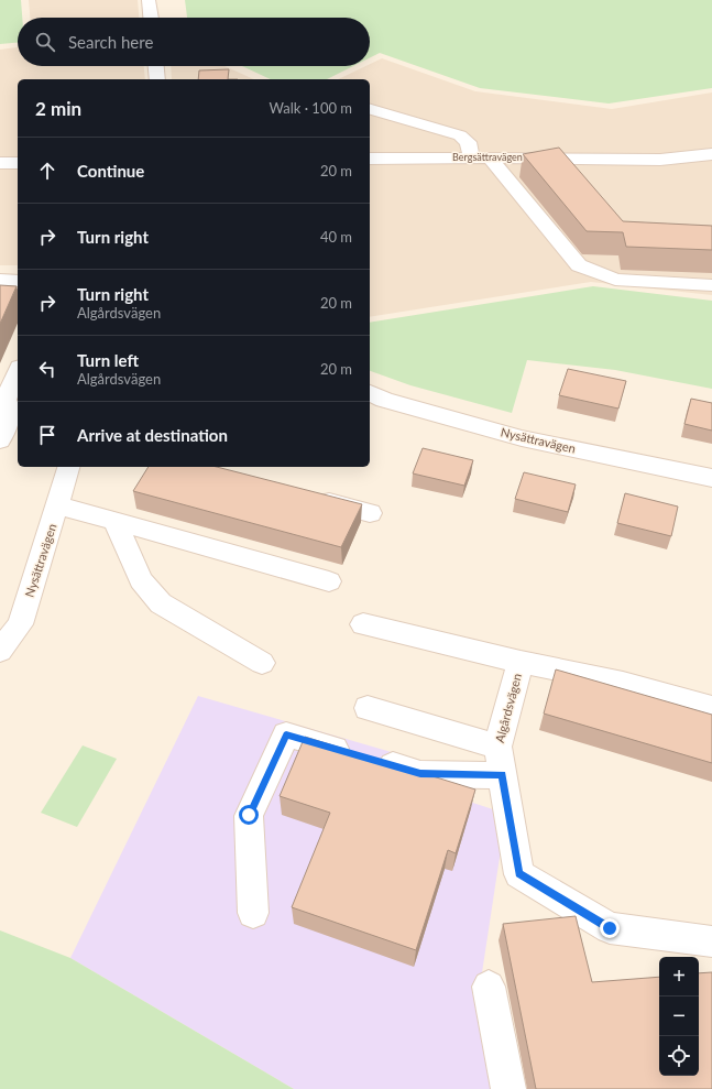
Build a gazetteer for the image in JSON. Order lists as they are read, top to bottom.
{
  "streets": {
    "street": ["Bergsättravägen", "Nysättravägen", "Algårdsvägen"]
  },
  "page": {
    "search": "Search here",
    "heading": ["2 min", "Walk · 100 m"],
    "list": [
      ["Continue", "20 m"],
      ["Turn right", "40 m"],
      ["Turn right", "Algårdsvägen", "20 m"],
      ["Turn left", "Algårdsvägen", "20 m"],
      "Arrive at destination"
    ],
    "map_buttons": ["+", "−"]
  }
}
